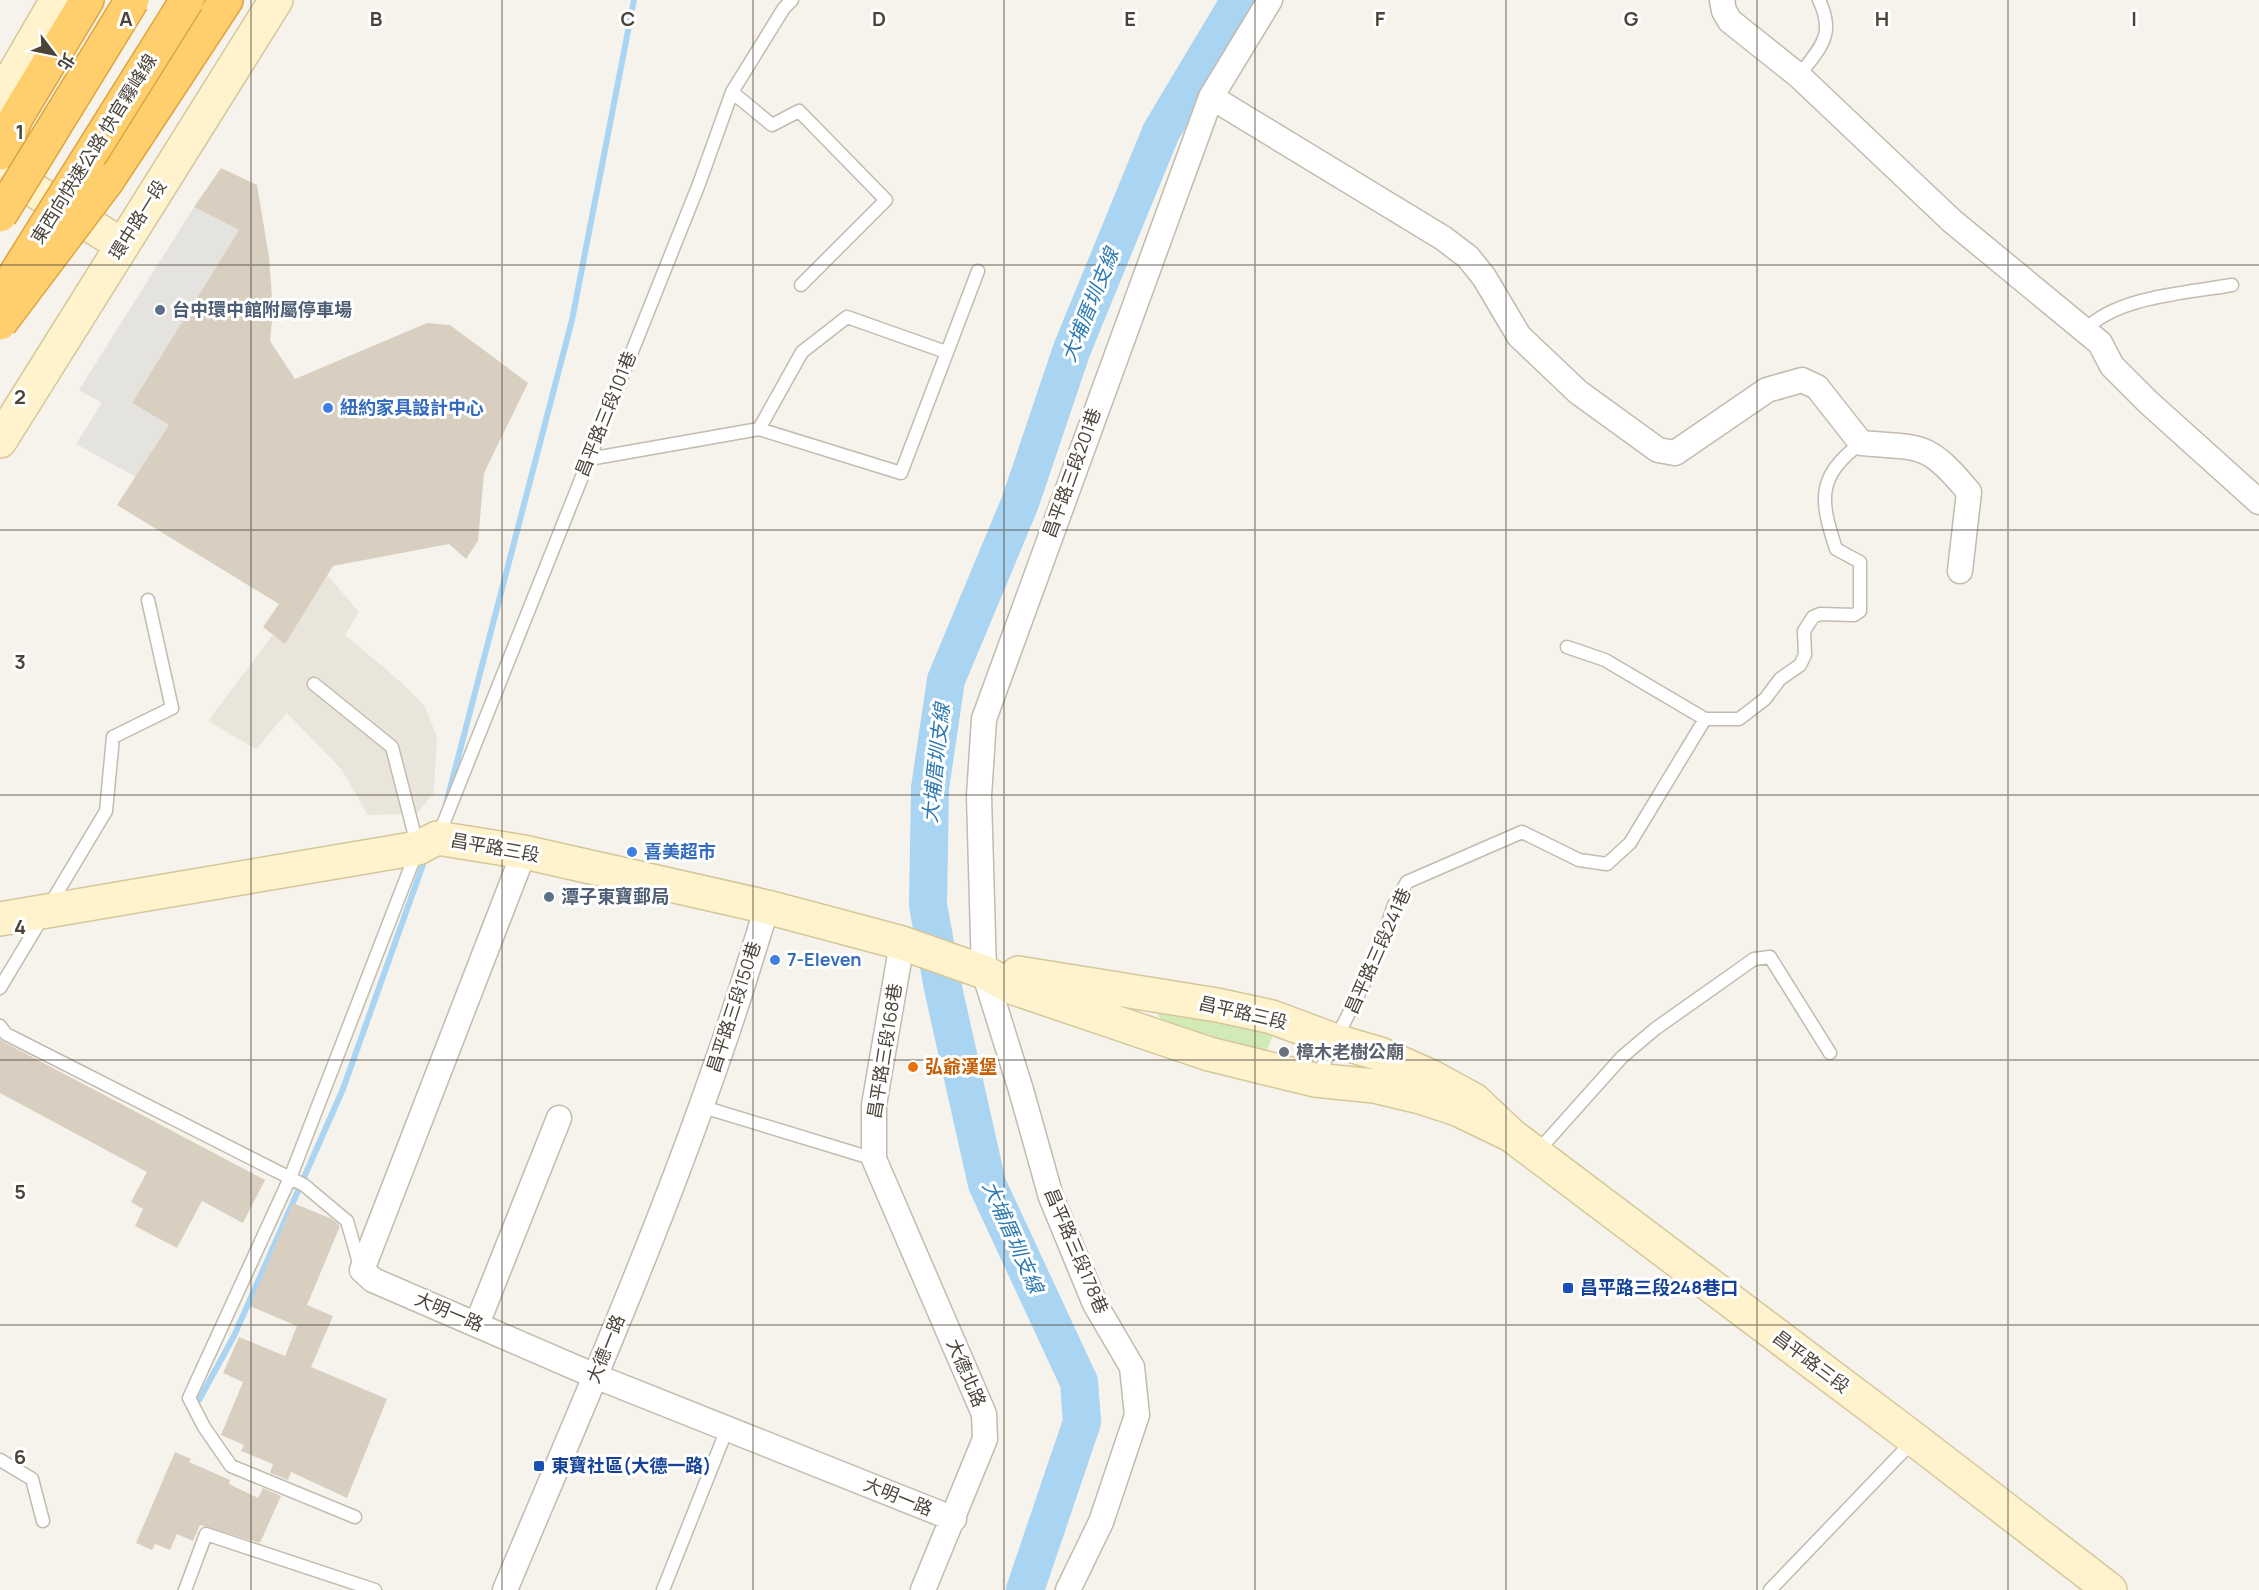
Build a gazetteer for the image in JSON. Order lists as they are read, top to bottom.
{
  "streets": {
    "highway": ["東西向快速公路 快官霧峰線"],
    "street": [
      "環中路一段",
      "昌平路三段201巷",
      "昌平路三段",
      "昌平路三段150巷",
      "昌平路三段168巷",
      "昌平路三段178巷",
      "大明一路",
      "大德一路",
      "大德北路"
    ],
    "lane": ["昌平路三段101巷", "昌平路三段241巷"]
  },
  "crossings": [
    ["昌平路三段101巷", "昌平路三段"],
    ["昌平路三段201巷", "昌平路三段"],
    ["昌平路三段201巷", "昌平路三段178巷"],
    ["昌平路三段", "昌平路三段241巷"],
    ["昌平路三段", "昌平路三段150巷"],
    ["昌平路三段", "昌平路三段168巷"],
    ["昌平路三段", "昌平路三段178巷"],
    ["昌平路三段150巷", "大德一路"],
    ["昌平路三段168巷", "大德北路"],
    ["大明一路", "大德一路"],
    ["大明一路", "大德北路"]
  ],
  "water": ["大埔厝圳支線"],
  "places": {
    "other": [
      "台中環中館附屬停車場",
      "紐約家具設計中心",
      "喜美超市",
      "潭子東寶郵局",
      "7-Eleven",
      "樟木老樹公廟",
      "弘爺漢堡"
    ],
    "transit": ["昌平路三段248巷口", "東寶社區(大德一路)"]
  },
  "north": "bottom right",
  "grid": {
    "columns": [
      "A",
      "B",
      "C",
      "D",
      "E",
      "F",
      "G",
      "H",
      "I"
    ],
    "rows": [
      "1",
      "2",
      "3",
      "4",
      "5",
      "6"
    ]
  }
}
